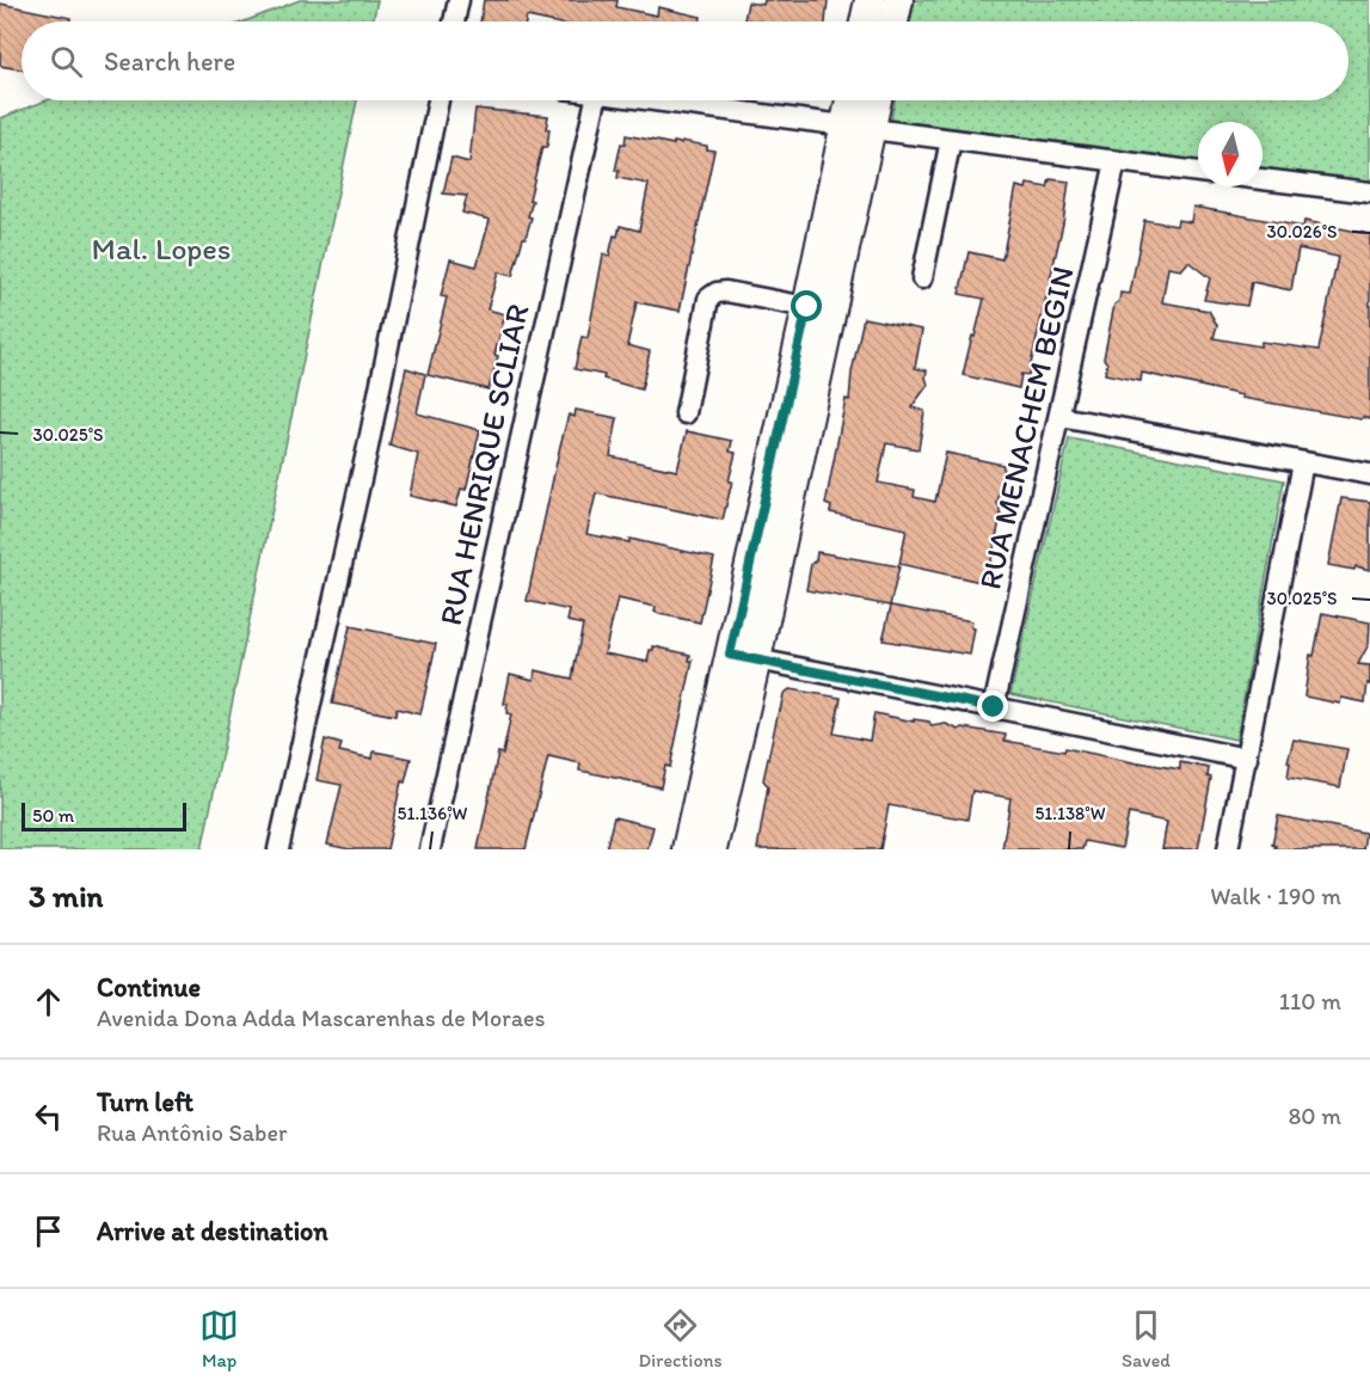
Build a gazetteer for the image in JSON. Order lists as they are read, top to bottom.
{
  "streets": {
    "street": ["RUA MENACHEM BEGIN", "RUA HENRIQUE SCLIAR"]
  },
  "parks": ["Mal. Lopes"],
  "scale_bar": "50 m",
  "north": "bottom",
  "page": {
    "search": "Search here",
    "scale": "50 m",
    "heading": ["3 min", "Walk · 190 m"],
    "list": [
      ["Continue", "Avenida Dona Adda Mascarenhas de Moraes", "110 m"],
      ["Turn left", "Rua Antônio Saber", "80 m"],
      "Arrive at destination"
    ],
    "nav": ["Map", "Directions", "Saved"]
  },
  "coordinates": [
    "30.026°S",
    "30.025°S",
    "51.136°W",
    "51.138°W"
  ]
}
